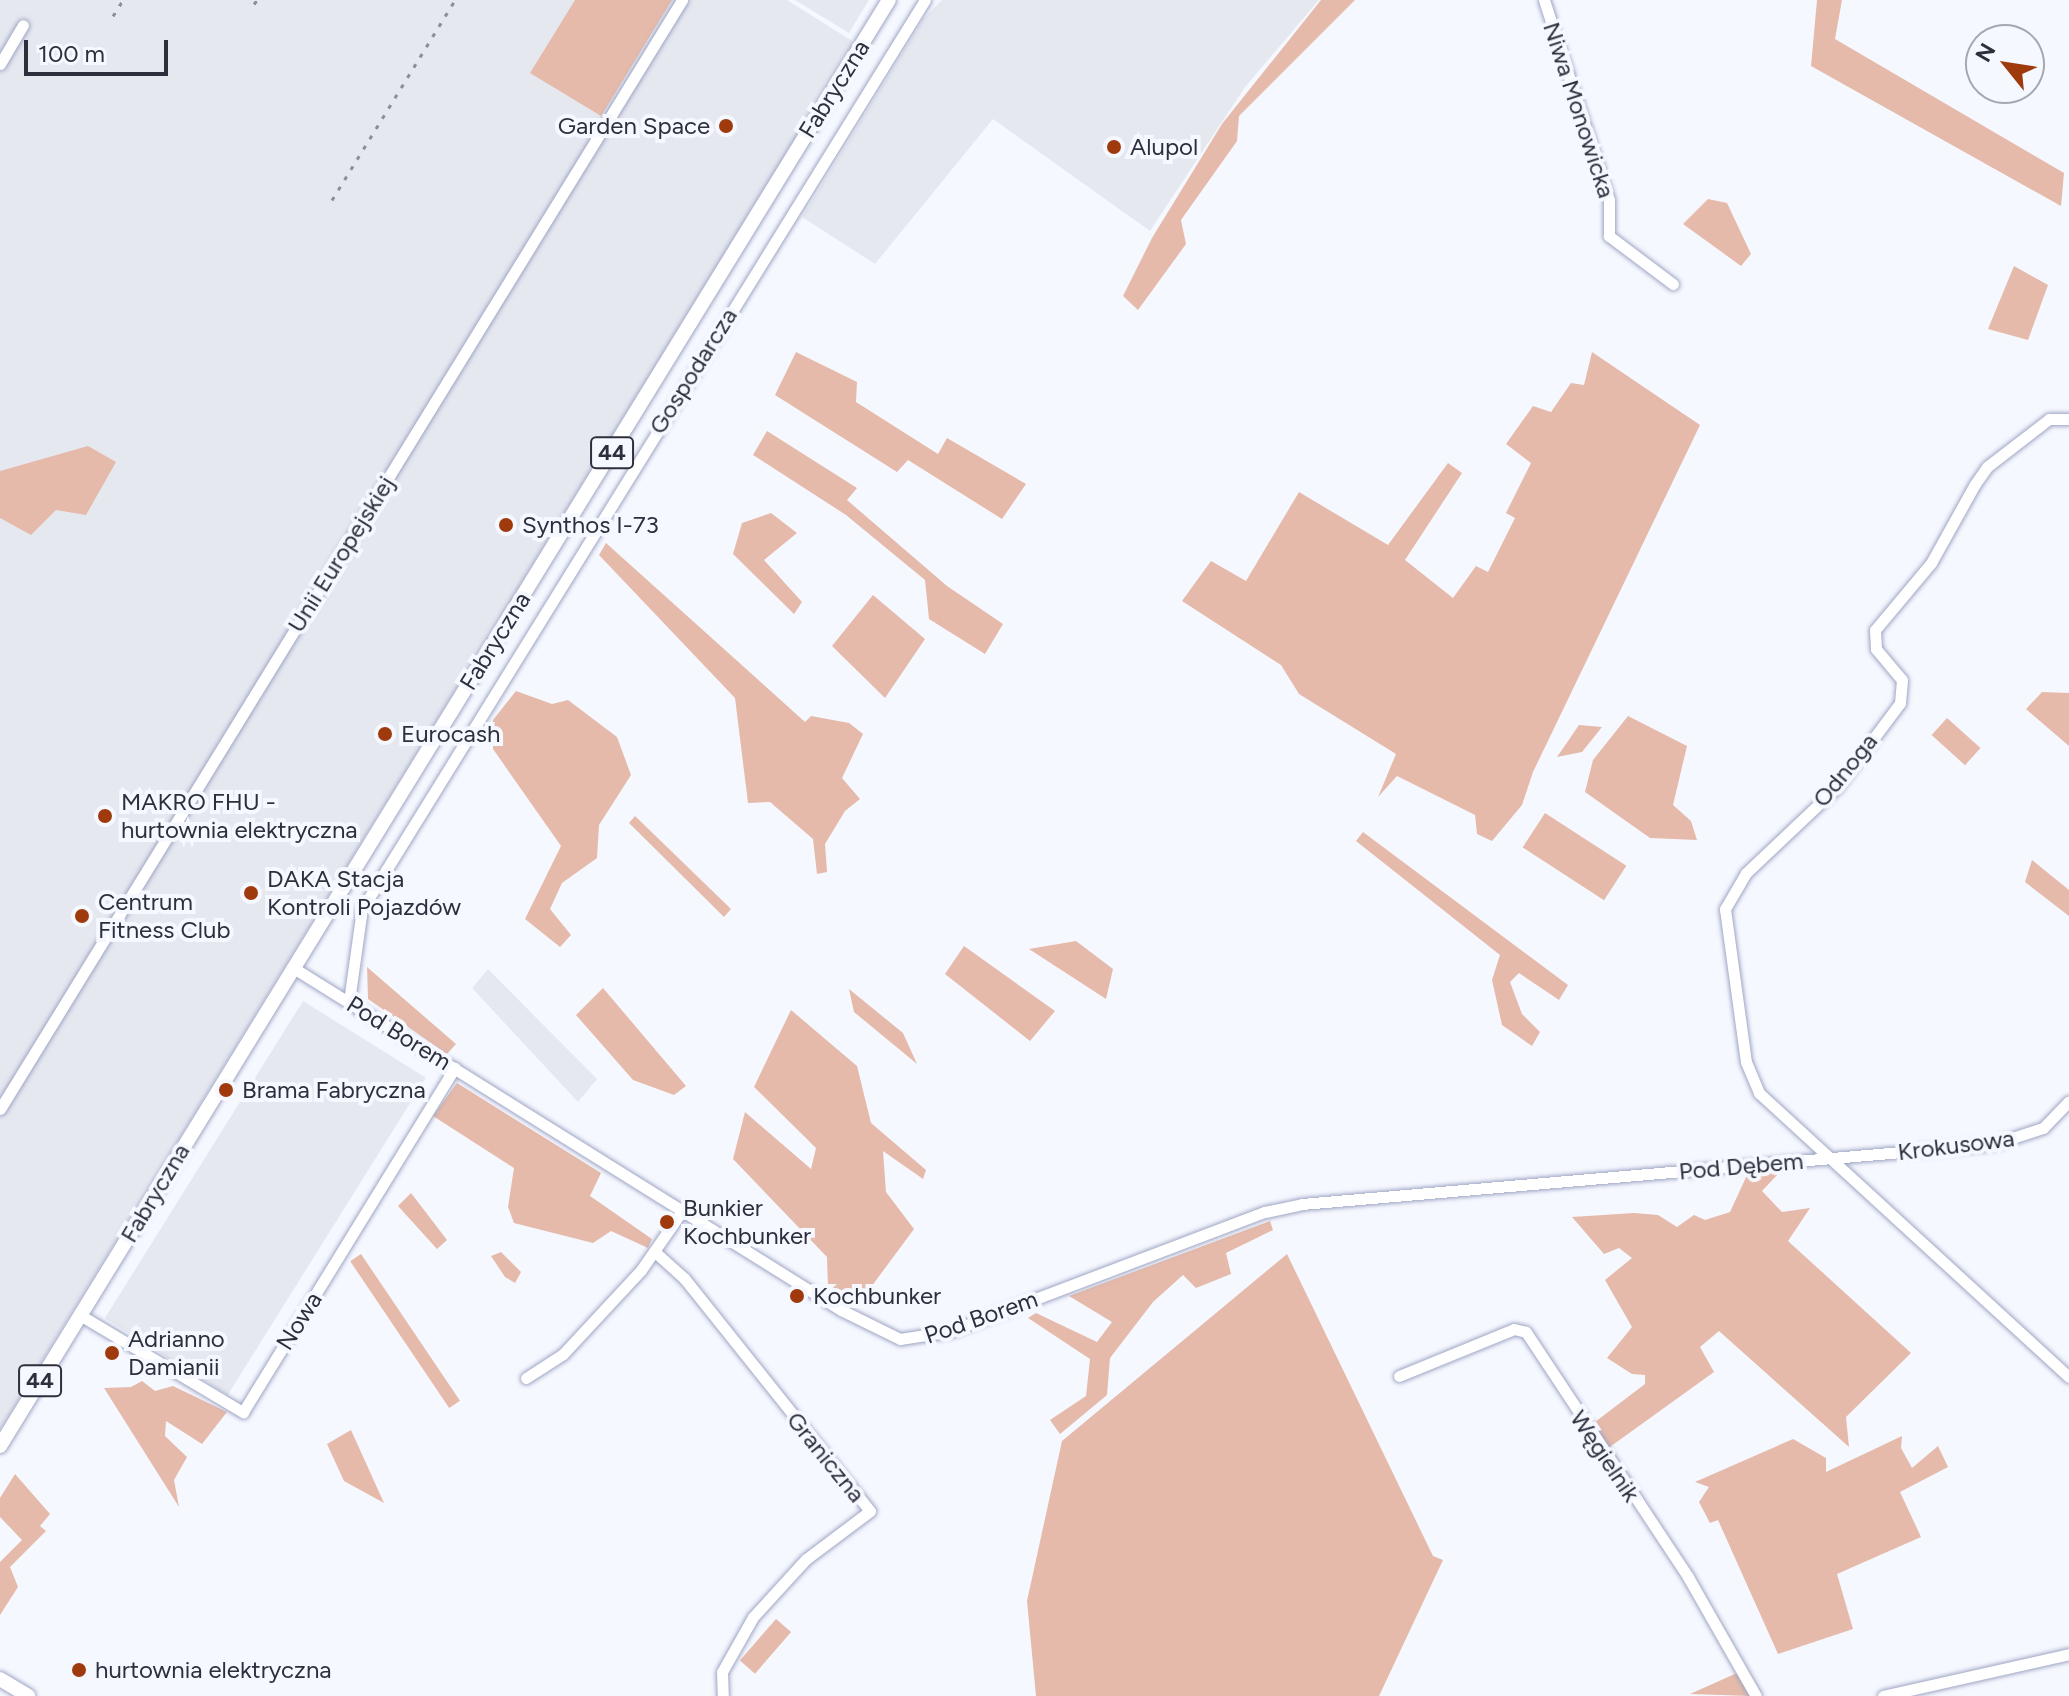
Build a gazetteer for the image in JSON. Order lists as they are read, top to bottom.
{
  "streets": {
    "main road": ["Fabryczna", "44"],
    "street": [
      "Niwa Monowicka",
      "Gospodarcza",
      "Unii Europejskiej",
      "Odnoga",
      "Pod Borem",
      "Krokusowa",
      "Pod Dębem",
      "Nowa",
      "Węgielnik",
      "Graniczna"
    ]
  },
  "crossings": [
    ["Fabryczna", "Pod Borem"],
    ["Fabryczna", "Nowa"],
    ["Gospodarcza", "Pod Borem"],
    ["Odnoga", "Krokusowa"],
    ["Odnoga", "Pod Dębem"],
    ["Pod Borem", "Pod Dębem"],
    ["Pod Borem", "Nowa"],
    ["Krokusowa", "Pod Dębem"]
  ],
  "places": [
    "Garden Space",
    "Alupol",
    "Synthos I-73",
    "Eurocash",
    "MAKRO FHU - hurtownia elektryczna",
    "DAKA Stacja Kontroli Pojazdów",
    "Centrum Fitness Club",
    "Brama Fabryczna",
    "Bunkier Kochbunker",
    "Kochbunker",
    "Adrianno Damianii",
    "hurtownia elektryczna"
  ],
  "scale_bar": "100 m",
  "north": "top left"
}
